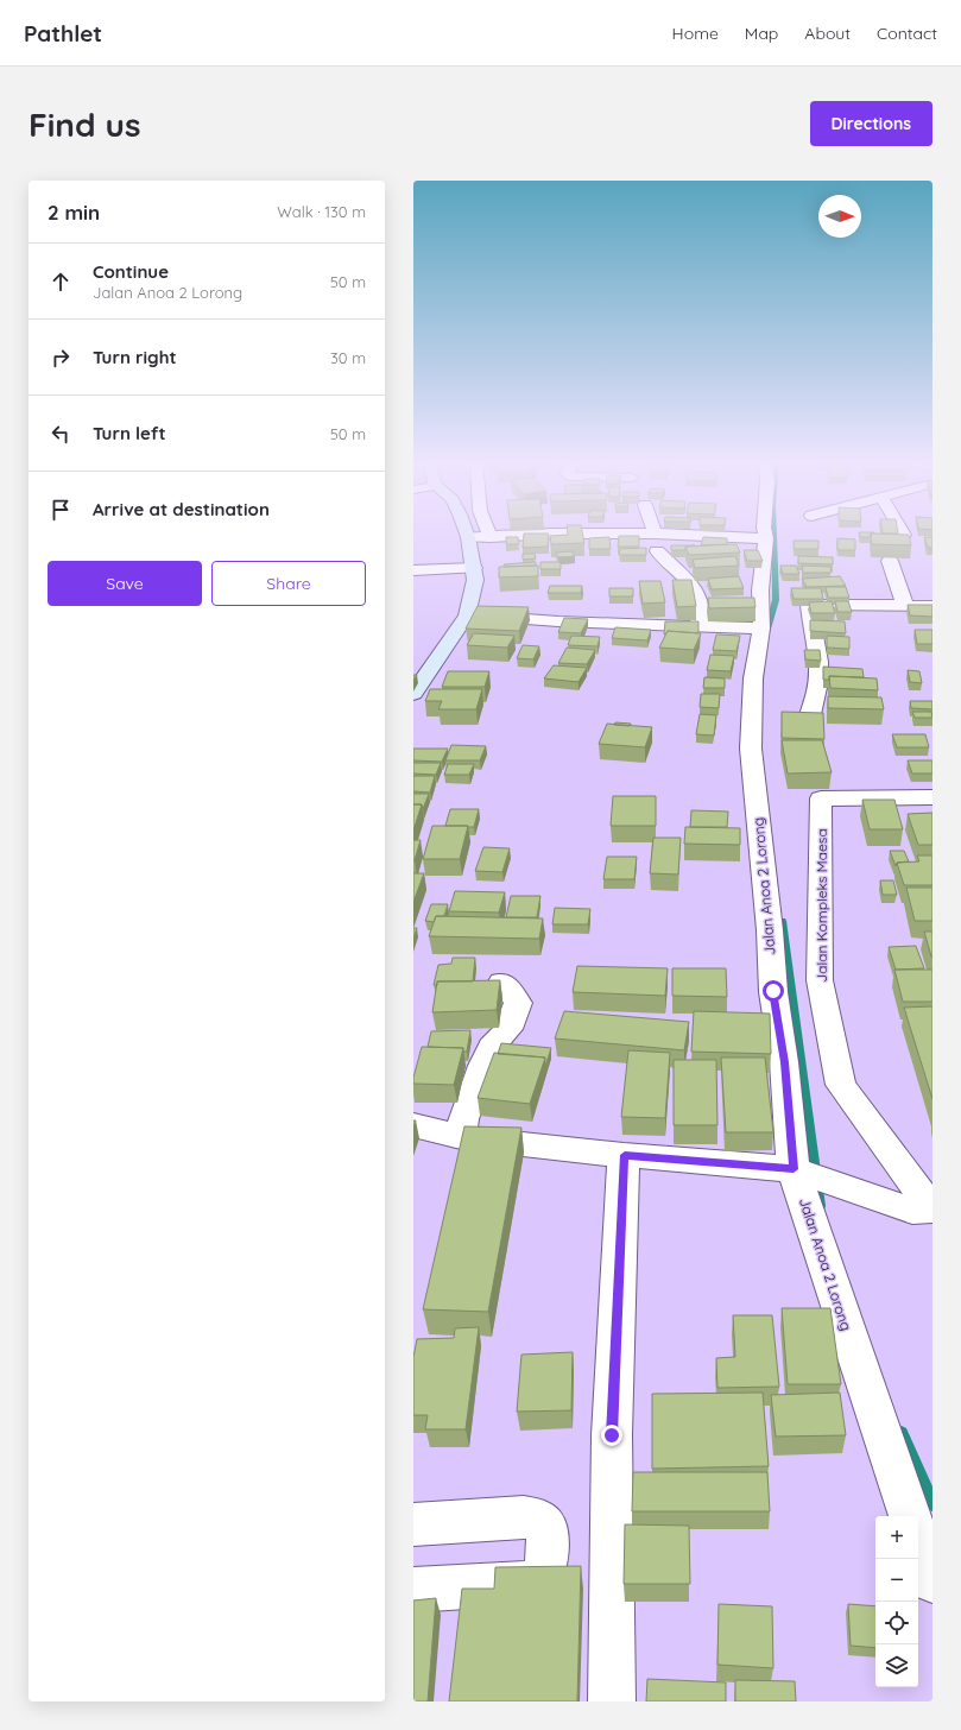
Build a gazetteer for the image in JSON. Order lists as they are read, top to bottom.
{
  "streets": {
    "street": ["Jalan Anoa 2 Lorong", "Jalan Kompleks Maesa"]
  },
  "north": "right",
  "page": {
    "header": "Pathlet",
    "nav": [
      "Home",
      "Map",
      "About",
      "Contact"
    ],
    "buttons": [
      "Directions",
      ["Save", "Share"]
    ],
    "title": "Find us",
    "heading": ["2 min", "Walk · 130 m"],
    "list": [
      ["Continue", "Jalan Anoa 2 Lorong", "50 m"],
      ["Turn right", "30 m"],
      ["Turn left", "50 m"],
      "Arrive at destination"
    ],
    "map_buttons": ["+", "−"]
  }
}
